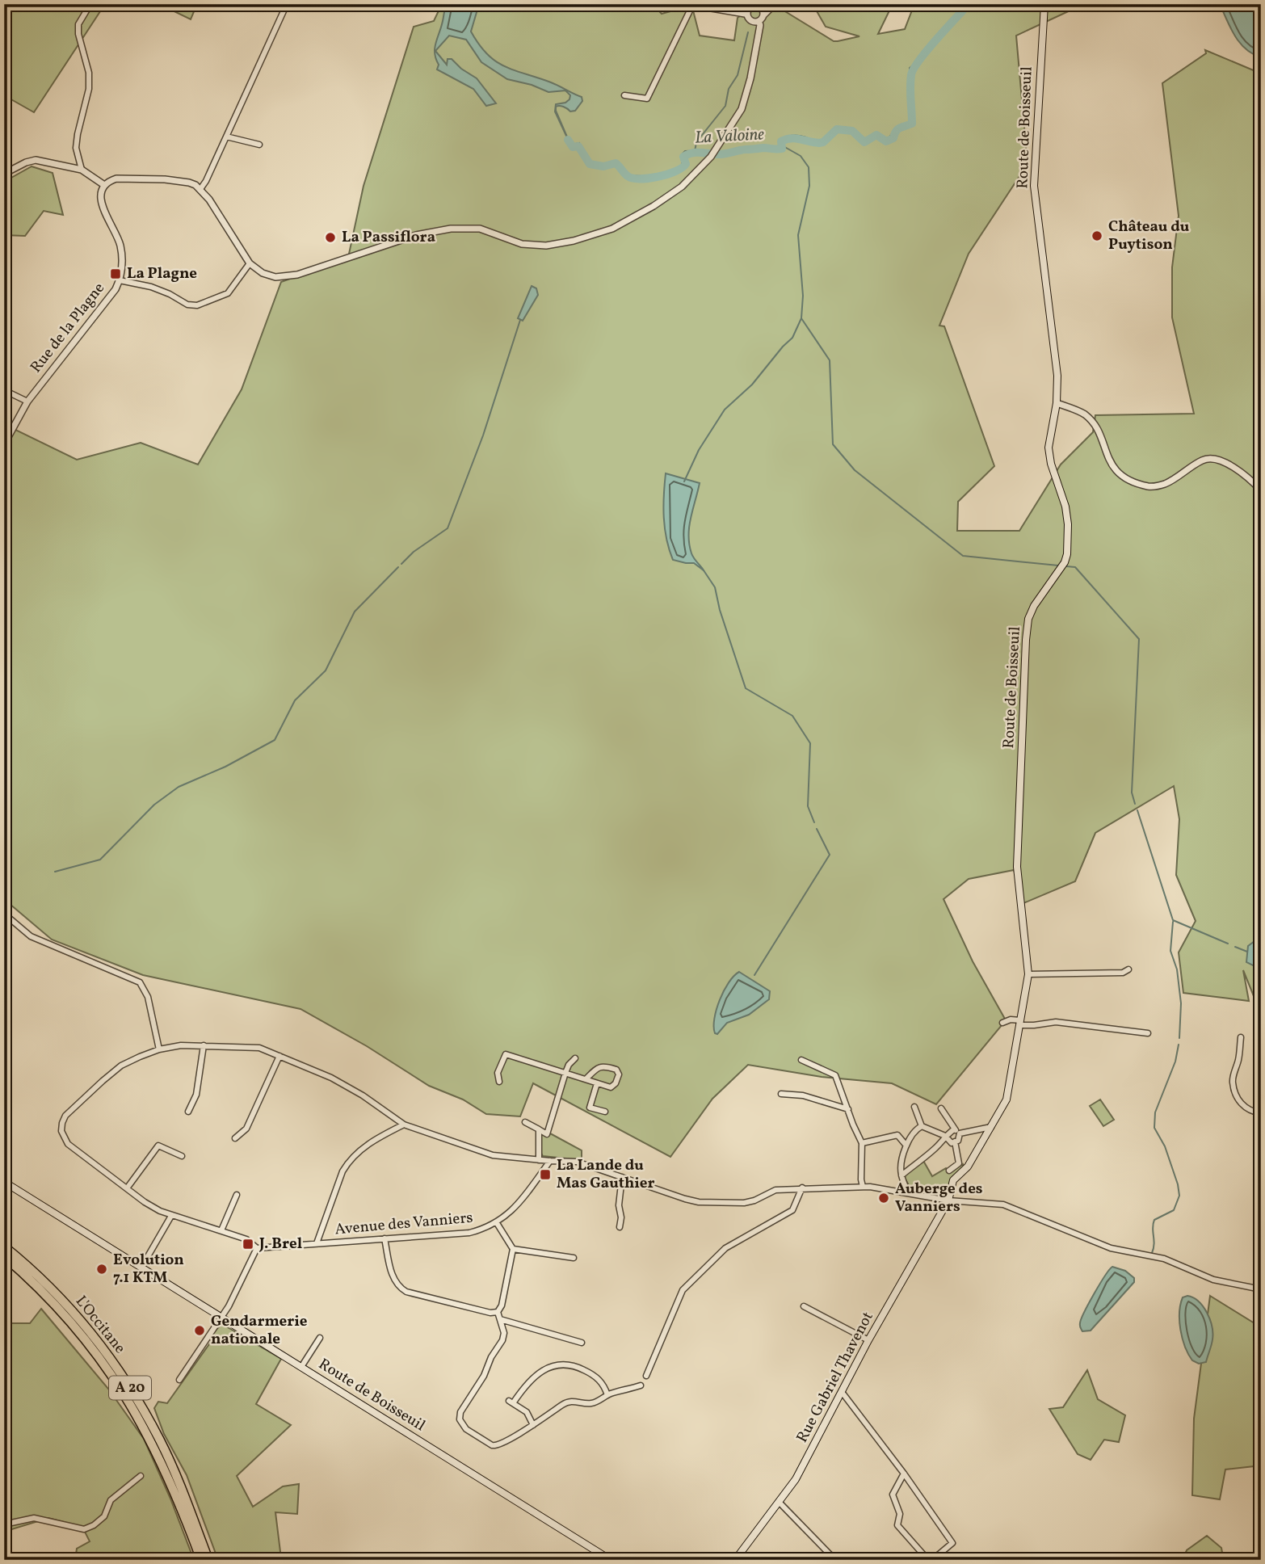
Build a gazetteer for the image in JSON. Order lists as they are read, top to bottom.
{
  "streets": {
    "highway": ["L'Occitane", "A 20"],
    "main road": ["Route de Boisseuil", "Rue Gabriel Thavenot"],
    "street": ["Rue de la Plagne", "Avenue des Vanniers"]
  },
  "crossings": [
    ["Route de Boisseuil", "Rue Gabriel Thavenot"]
  ],
  "water": ["La Valoine"],
  "places": {
    "other": [
      "Château du Puytison",
      "La Passiflora",
      "Auberge des Vanniers",
      "Evolution 7.1 KTM",
      "Gendarmerie nationale"
    ],
    "transit": ["La Plagne", "La Lande du Mas Gauthier", "J. Brel"]
  }
}
